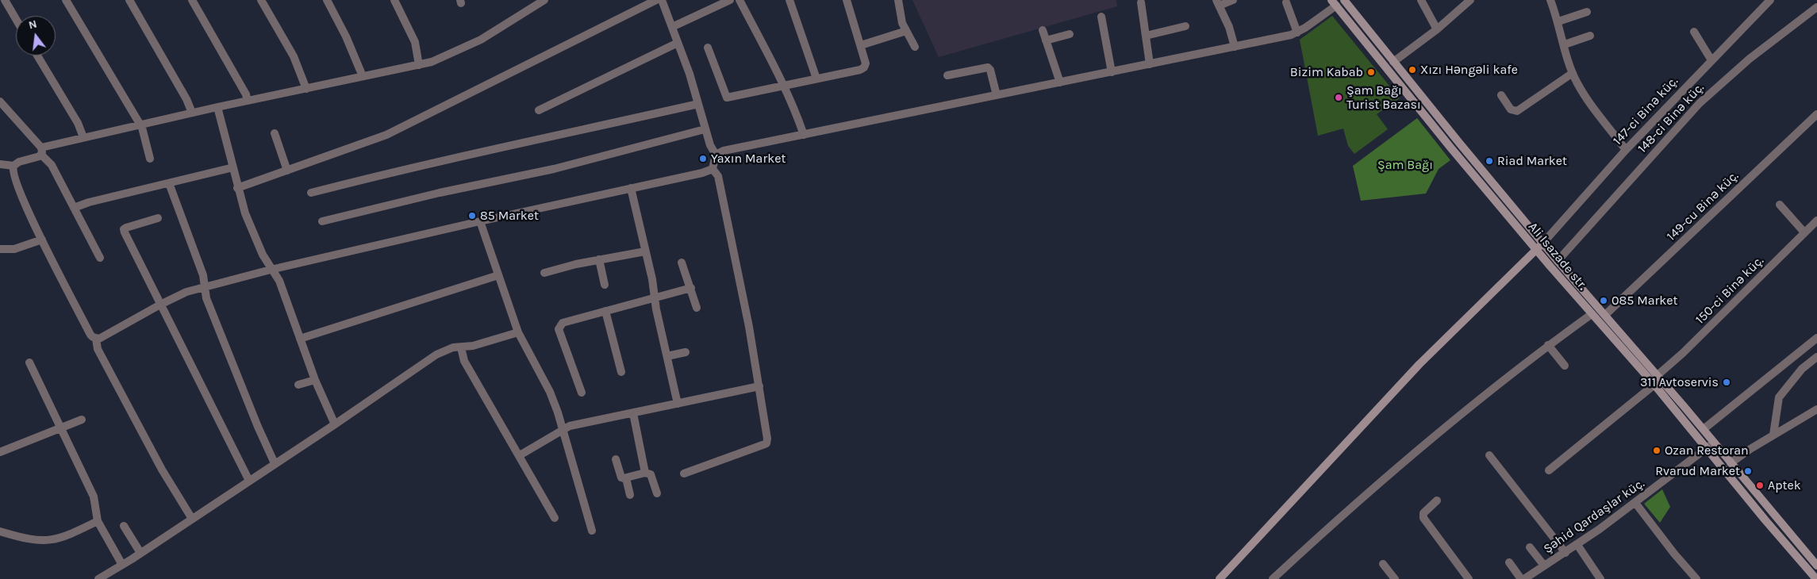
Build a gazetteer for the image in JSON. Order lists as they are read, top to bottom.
{
  "streets": {
    "main road": ["Ali Isazade str."],
    "street": [
      "147-ci Binə küç.",
      "148-ci Binə küç.",
      "149-cu Binə küç.",
      "150-ci Binə küç.",
      "Şəhid Qardaşlar küç."
    ]
  },
  "crossings": [
    ["147-ci Binə küç.", "Ali Isazade str."],
    ["148-ci Binə küç.", "Ali Isazade str."],
    ["149-cu Binə küç.", "Ali Isazade str."],
    ["Ali Isazade str.", "150-ci Binə küç."],
    ["Ali Isazade str.", "Şəhid Qardaşlar küç."]
  ],
  "parks": ["Şam Bağı"],
  "places": [
    "Xızı Həngəli kafe",
    "Bizim Kabab",
    "Şam Bağı Turist Bazası",
    "Yaxın Market",
    "Riad Market",
    "85 Market",
    "085 Market",
    "311 Avtoservis",
    "Ozan Restoran",
    "Rvarud Market",
    "Aptek"
  ],
  "north": "top"
}
